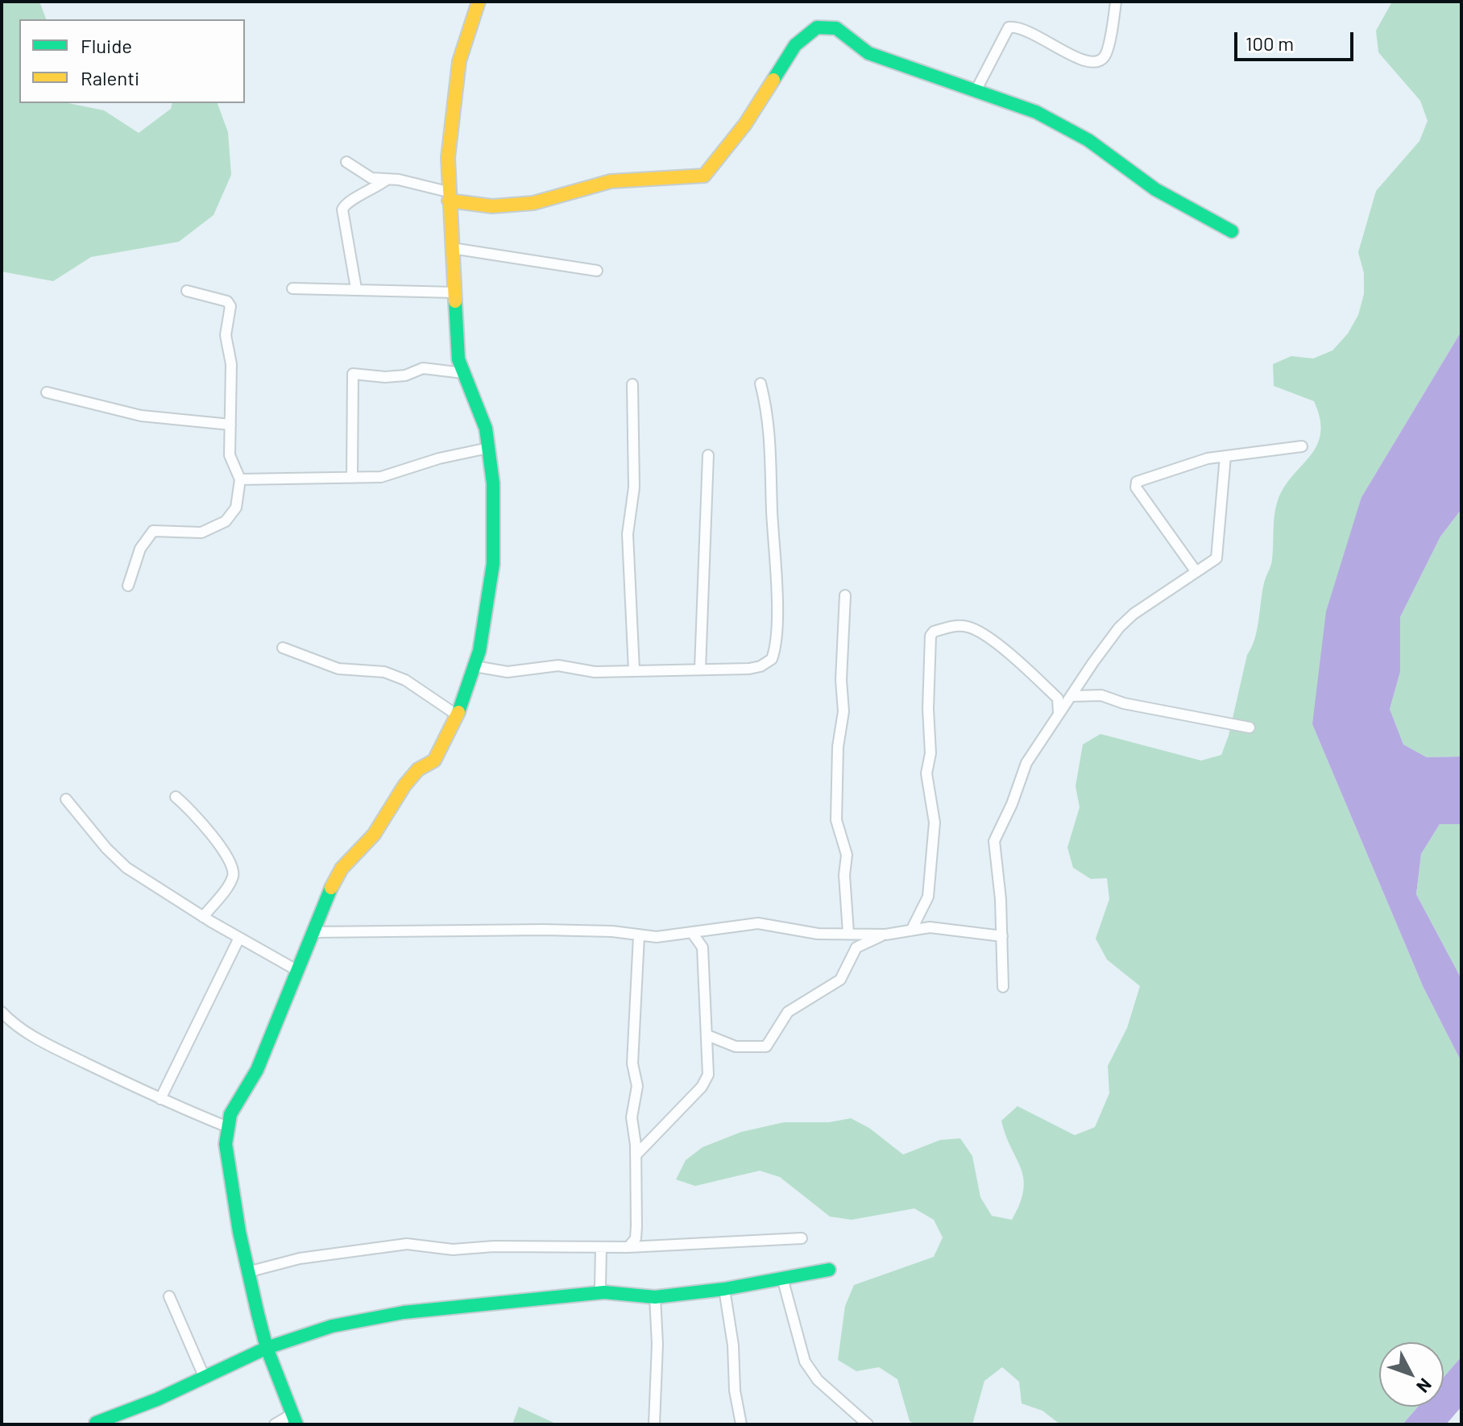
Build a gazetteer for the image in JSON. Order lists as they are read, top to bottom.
{
  "legend": ["Fluide", "Ralenti"],
  "scale_bar": "100 m",
  "north": "bottom right"
}
